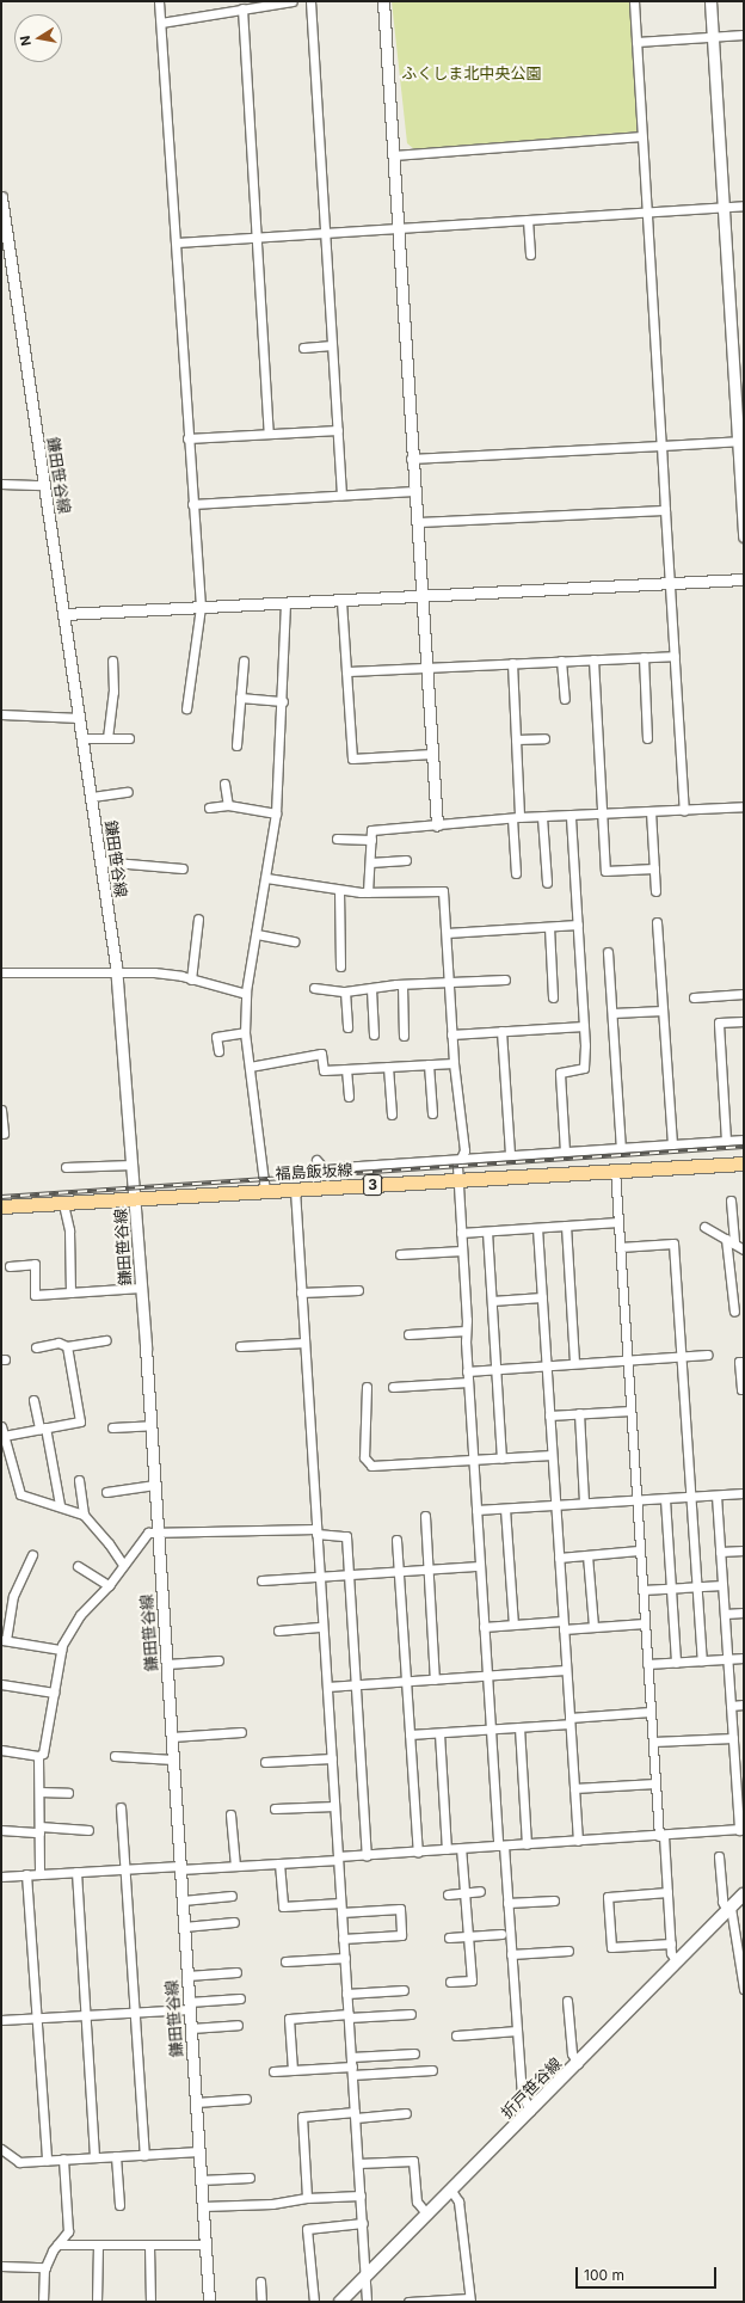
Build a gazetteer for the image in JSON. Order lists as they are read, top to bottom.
{
  "streets": {
    "main road": ["福島飯坂線", "3", "折戸笹谷線"],
    "street": ["鎌田笹谷線"]
  },
  "crossings": [
    ["鎌田笹谷線", "福島飯坂線"]
  ],
  "parks": ["ふくしま北中央公園"],
  "scale_bar": "100 m",
  "north": "left"
}
